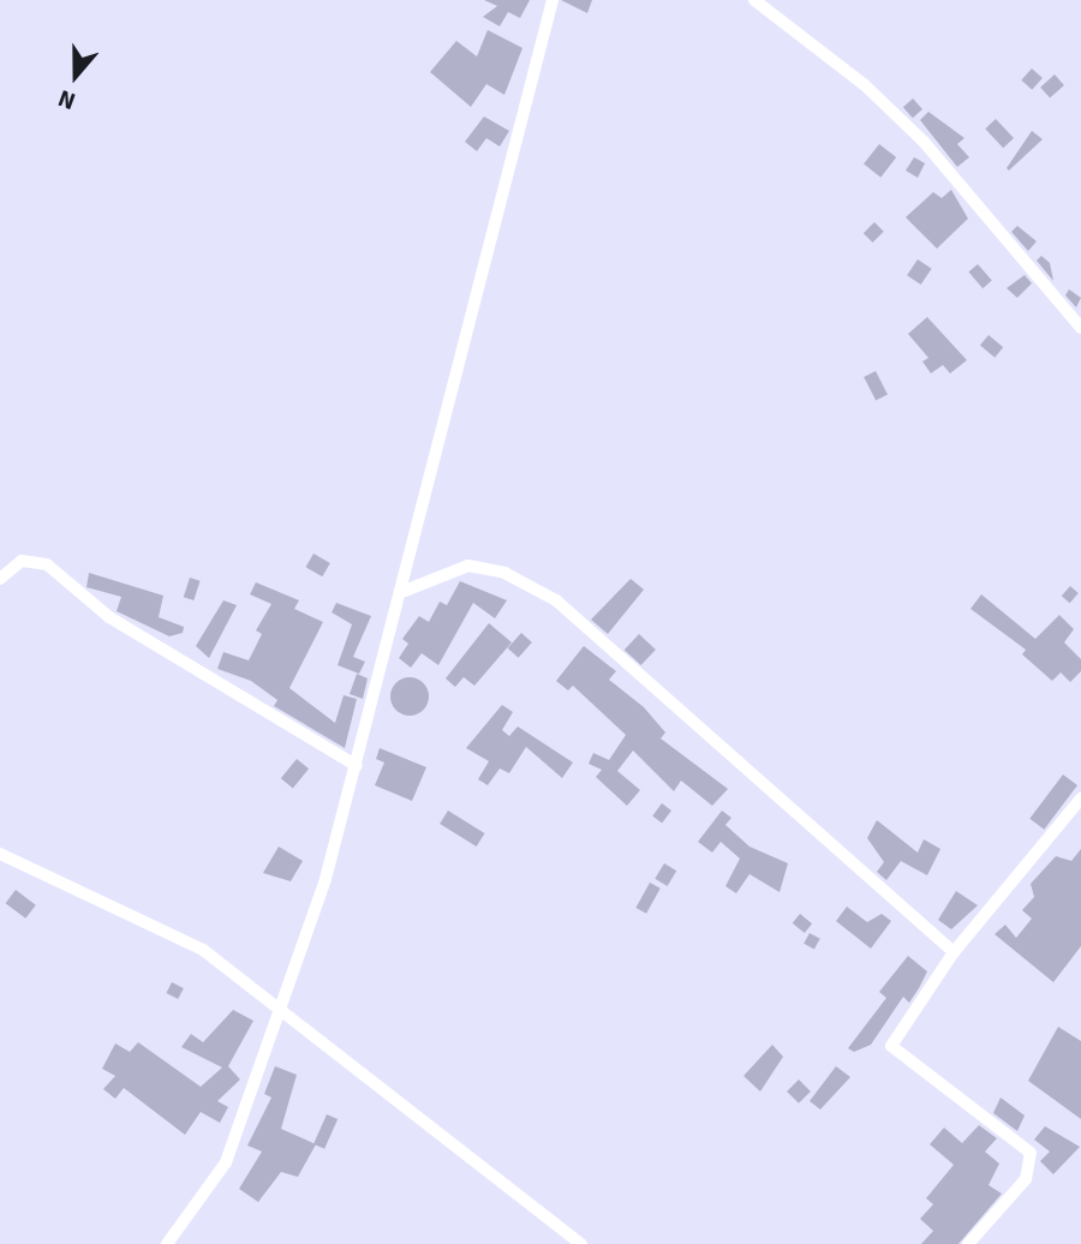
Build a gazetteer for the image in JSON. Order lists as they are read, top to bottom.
{
  "north": "bottom"
}
